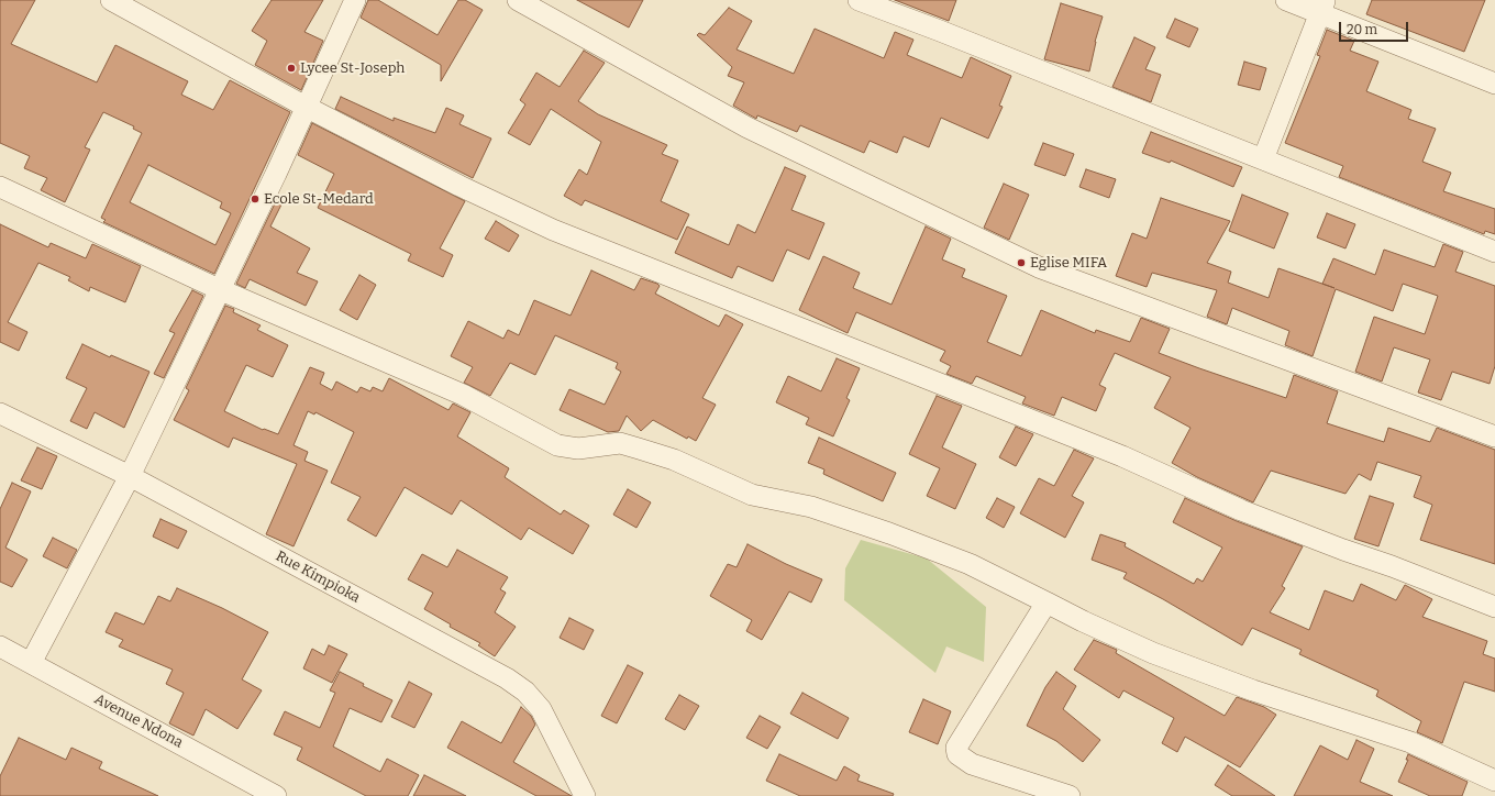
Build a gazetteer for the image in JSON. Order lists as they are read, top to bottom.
{
  "streets": {
    "street": ["Rue Kimpioka", "Avenue Ndona"]
  },
  "places": ["Lycee St-Joseph", "Ecole St-Medard", "Eglise MIFA"],
  "scale_bar": "20 m"
}
